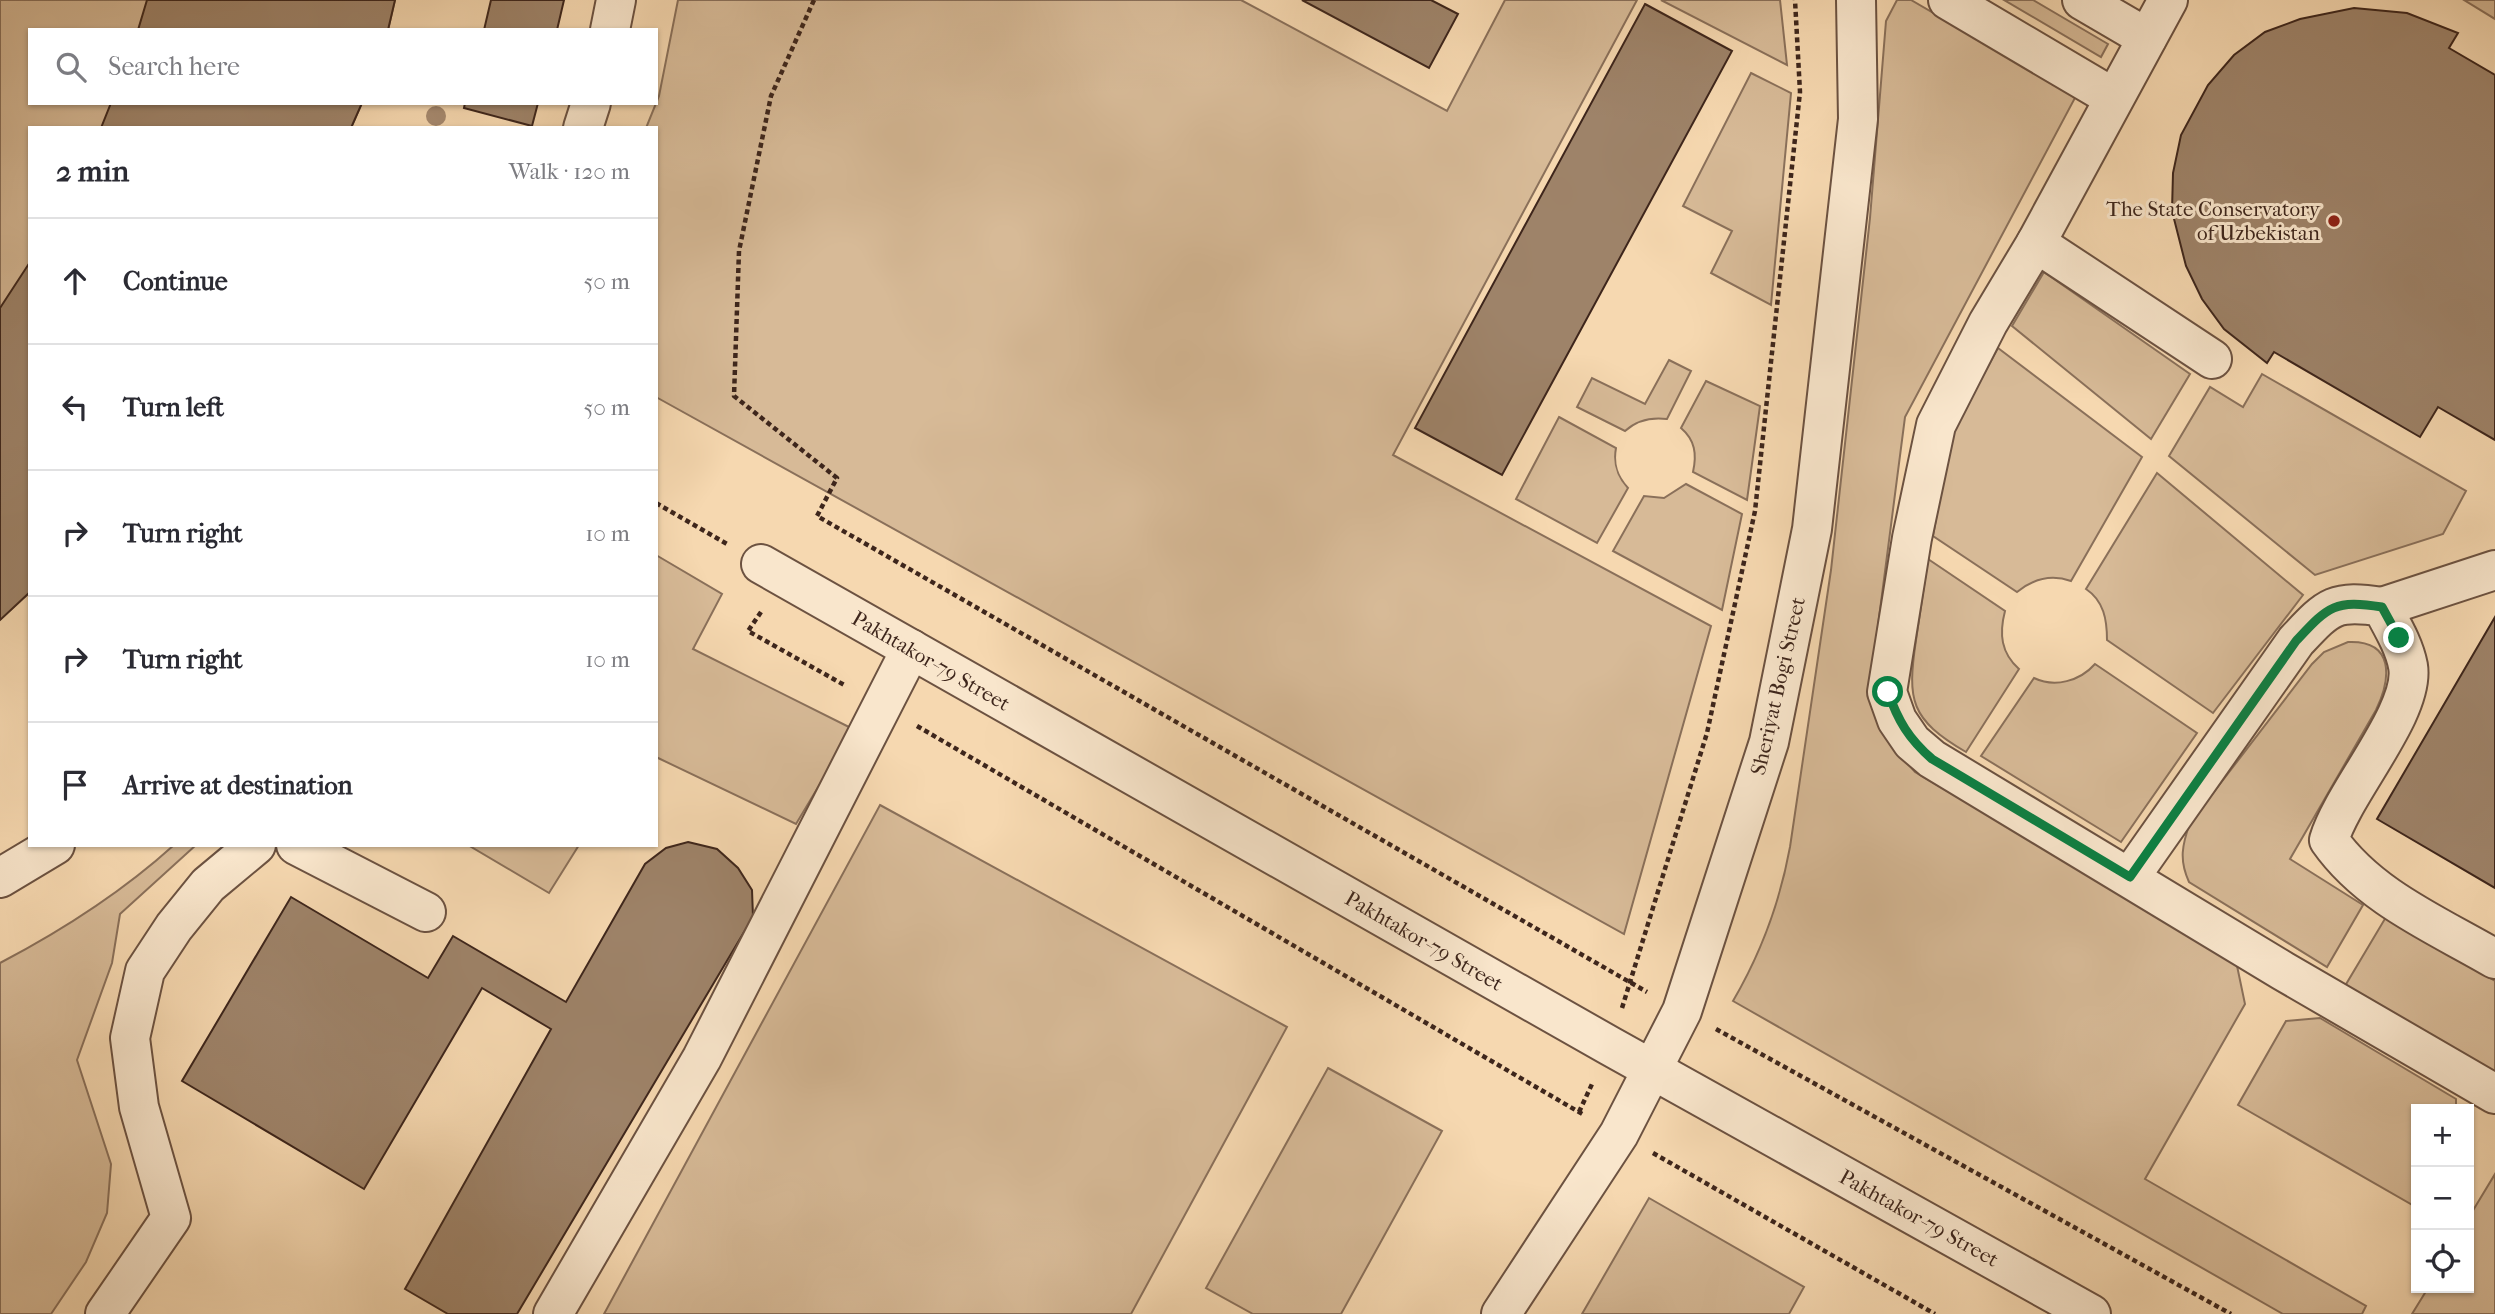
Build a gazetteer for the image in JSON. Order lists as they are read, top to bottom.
{
  "streets": {
    "street": ["Pakhtakor-79 Street", "Sheriyat Bogi Street"]
  },
  "crossings": [
    ["Pakhtakor-79 Street", "Sheriyat Bogi Street"]
  ],
  "places": ["The State Conservatory of Uzbekistan"],
  "page": {
    "search": "Search here",
    "heading": ["2 min", "Walk · 120 m"],
    "list": [
      ["Continue", "50 m"],
      ["Turn left", "50 m"],
      ["Turn right", "10 m"],
      ["Turn right", "10 m"],
      "Arrive at destination"
    ],
    "map_buttons": ["+", "−"]
  }
}
